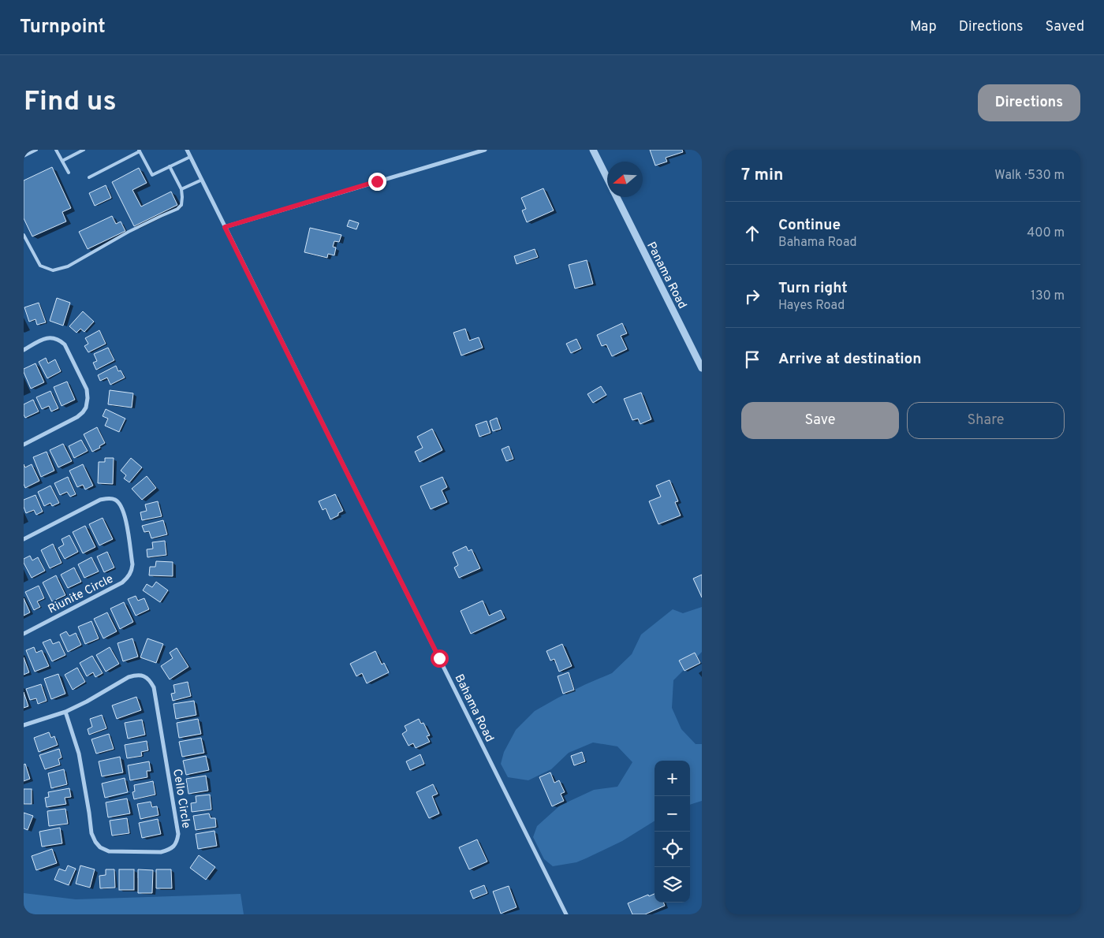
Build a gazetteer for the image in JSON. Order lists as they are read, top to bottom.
{
  "streets": {
    "street": [
      "Panama Road",
      "Riunite Circle",
      "Bahama Road",
      "Cello Circle"
    ]
  },
  "north": "left",
  "page": {
    "header": "Turnpoint",
    "nav": ["Map", "Directions", "Saved"],
    "buttons": [
      "Directions",
      ["Save", "Share"]
    ],
    "title": "Find us",
    "heading": ["7 min", "Walk · 530 m"],
    "list": [
      ["Continue", "Bahama Road", "400 m"],
      ["Turn right", "Hayes Road", "130 m"],
      "Arrive at destination"
    ],
    "map_buttons": ["+", "−"]
  }
}
